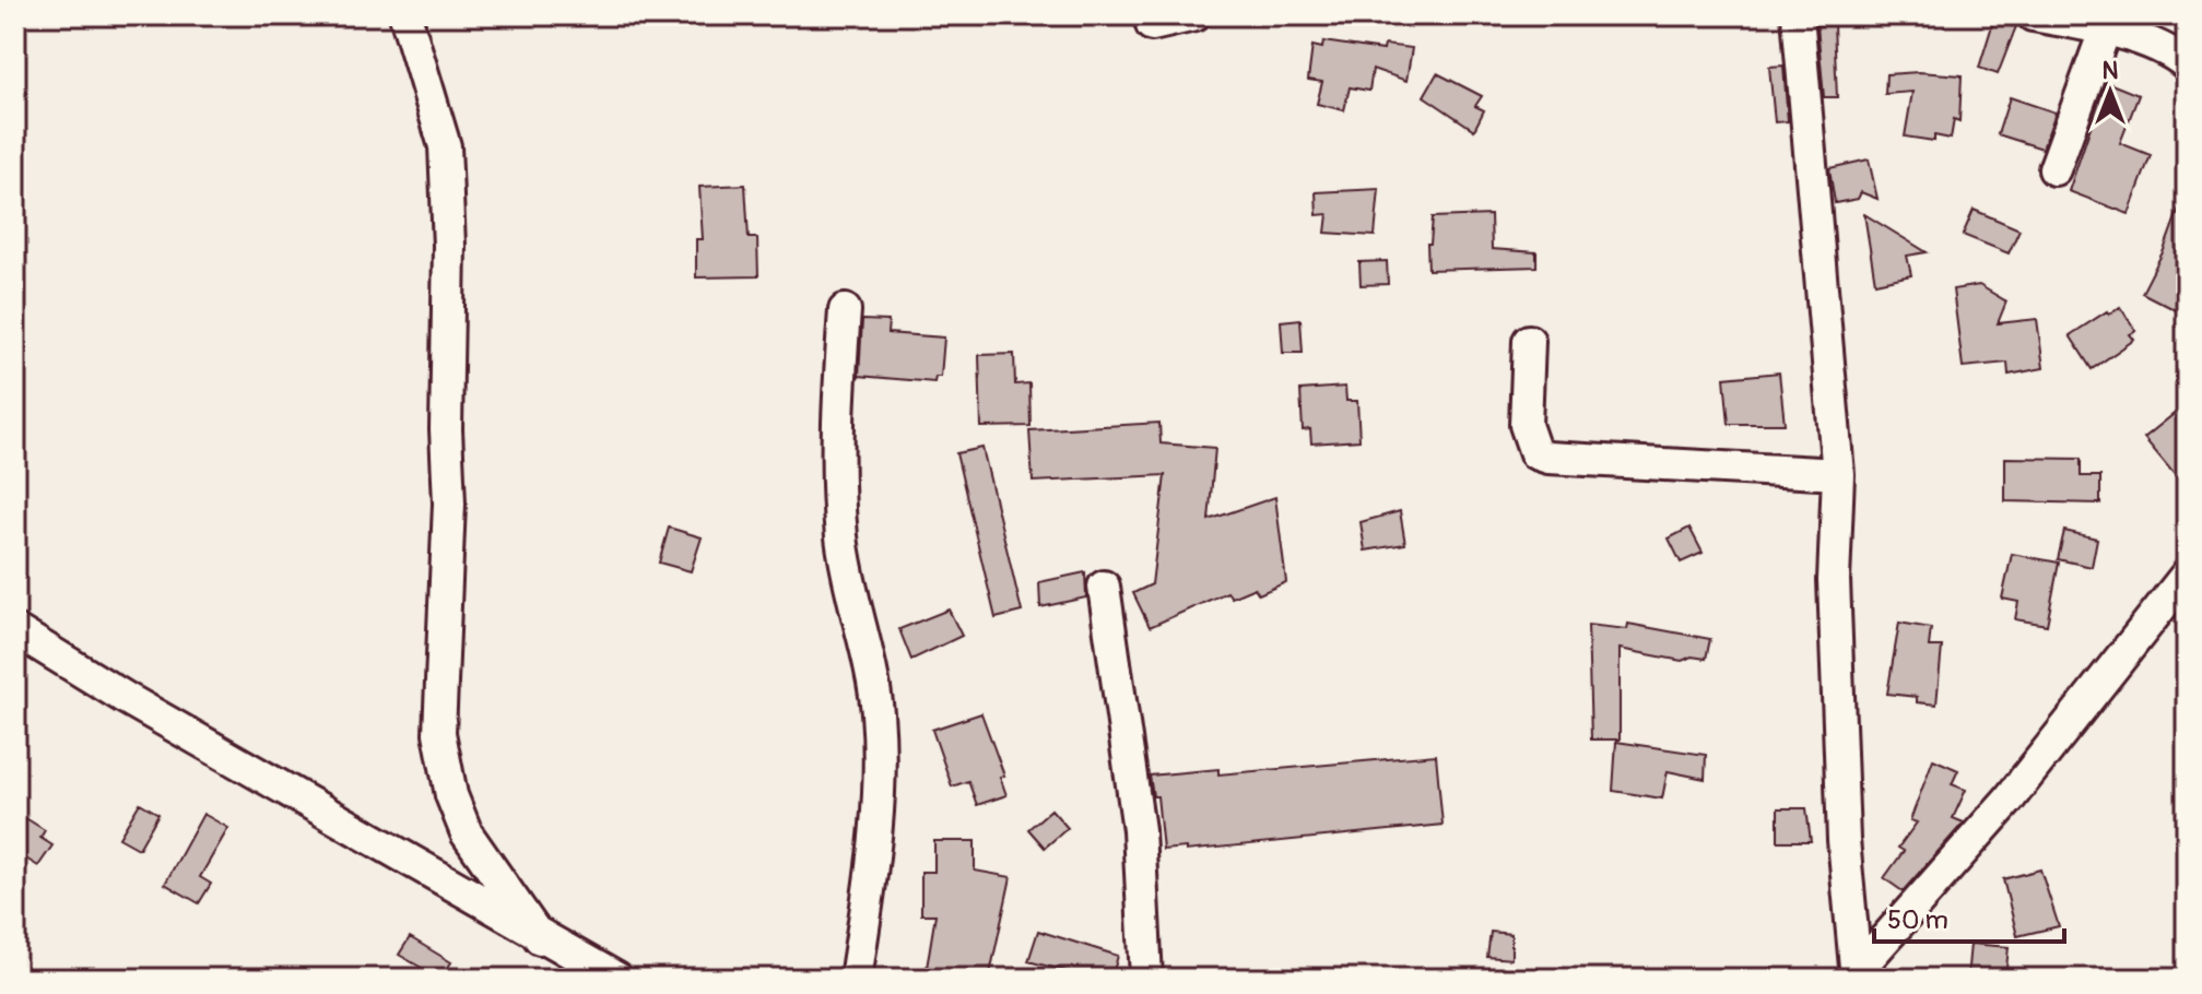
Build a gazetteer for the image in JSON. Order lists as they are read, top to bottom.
{
  "scale_bar": "50 m",
  "north": "top"
}
